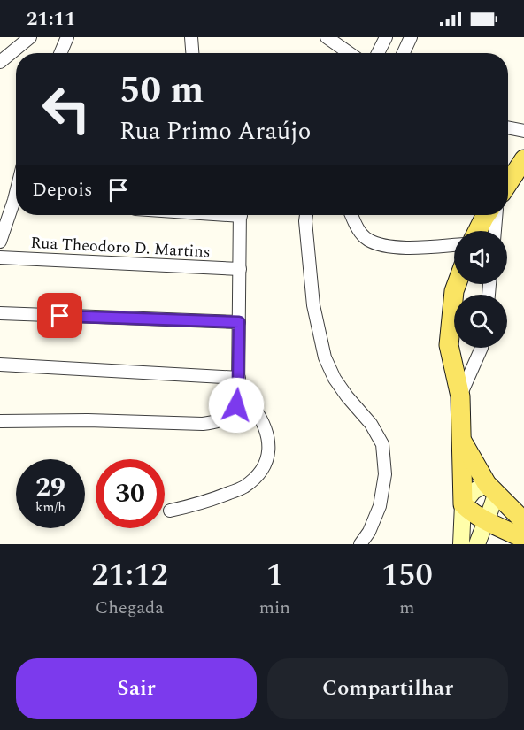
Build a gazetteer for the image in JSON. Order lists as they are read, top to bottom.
{
  "streets": {
    "street": ["Rua Theodoro D. Martins"]
  },
  "page": {
    "status": "21:11",
    "turn": ["50 m", "Rua Primo Araújo"],
    "then": "Depois",
    "speed": "29 km/h",
    "limit": "30",
    "eta": [
      "21:12",
      "Chegada",
      "1",
      "min",
      "150",
      "m"
    ],
    "buttons": ["Sair", "Compartilhar"]
  }
}
